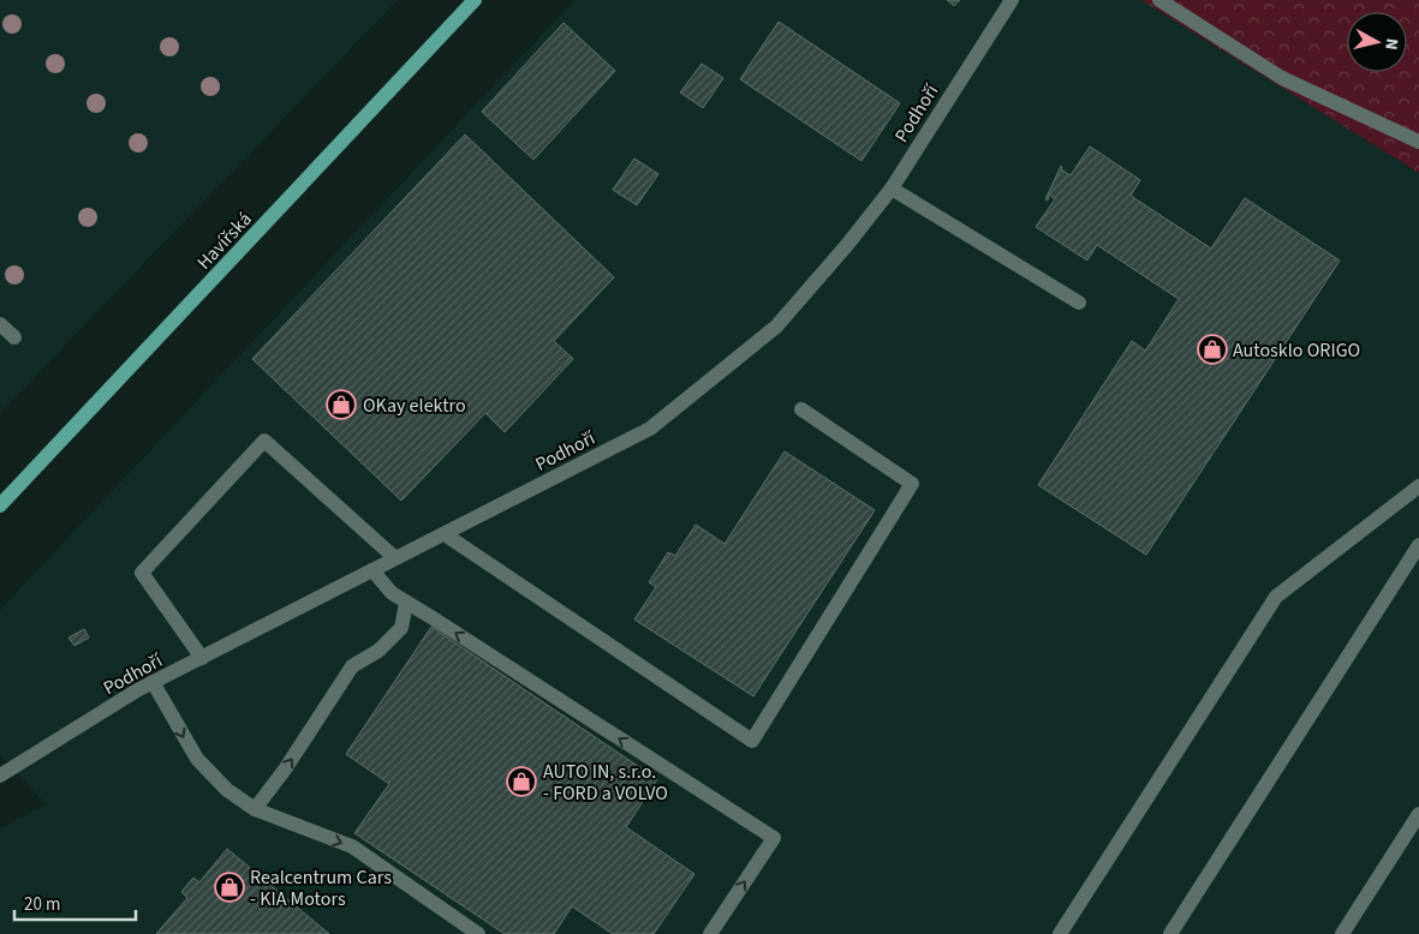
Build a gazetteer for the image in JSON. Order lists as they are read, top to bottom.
{
  "streets": {
    "main road": ["Havířská"],
    "street": ["Podhoří"]
  },
  "places": {
    "shop": [
      "Autosklo ORIGO",
      "OKay elektro",
      "AUTO IN, s.r.o. - FORD a VOLVO",
      "Realcentrum Cars - KIA Motors"
    ]
  },
  "scale_bar": "20 m",
  "north": "right"
}
